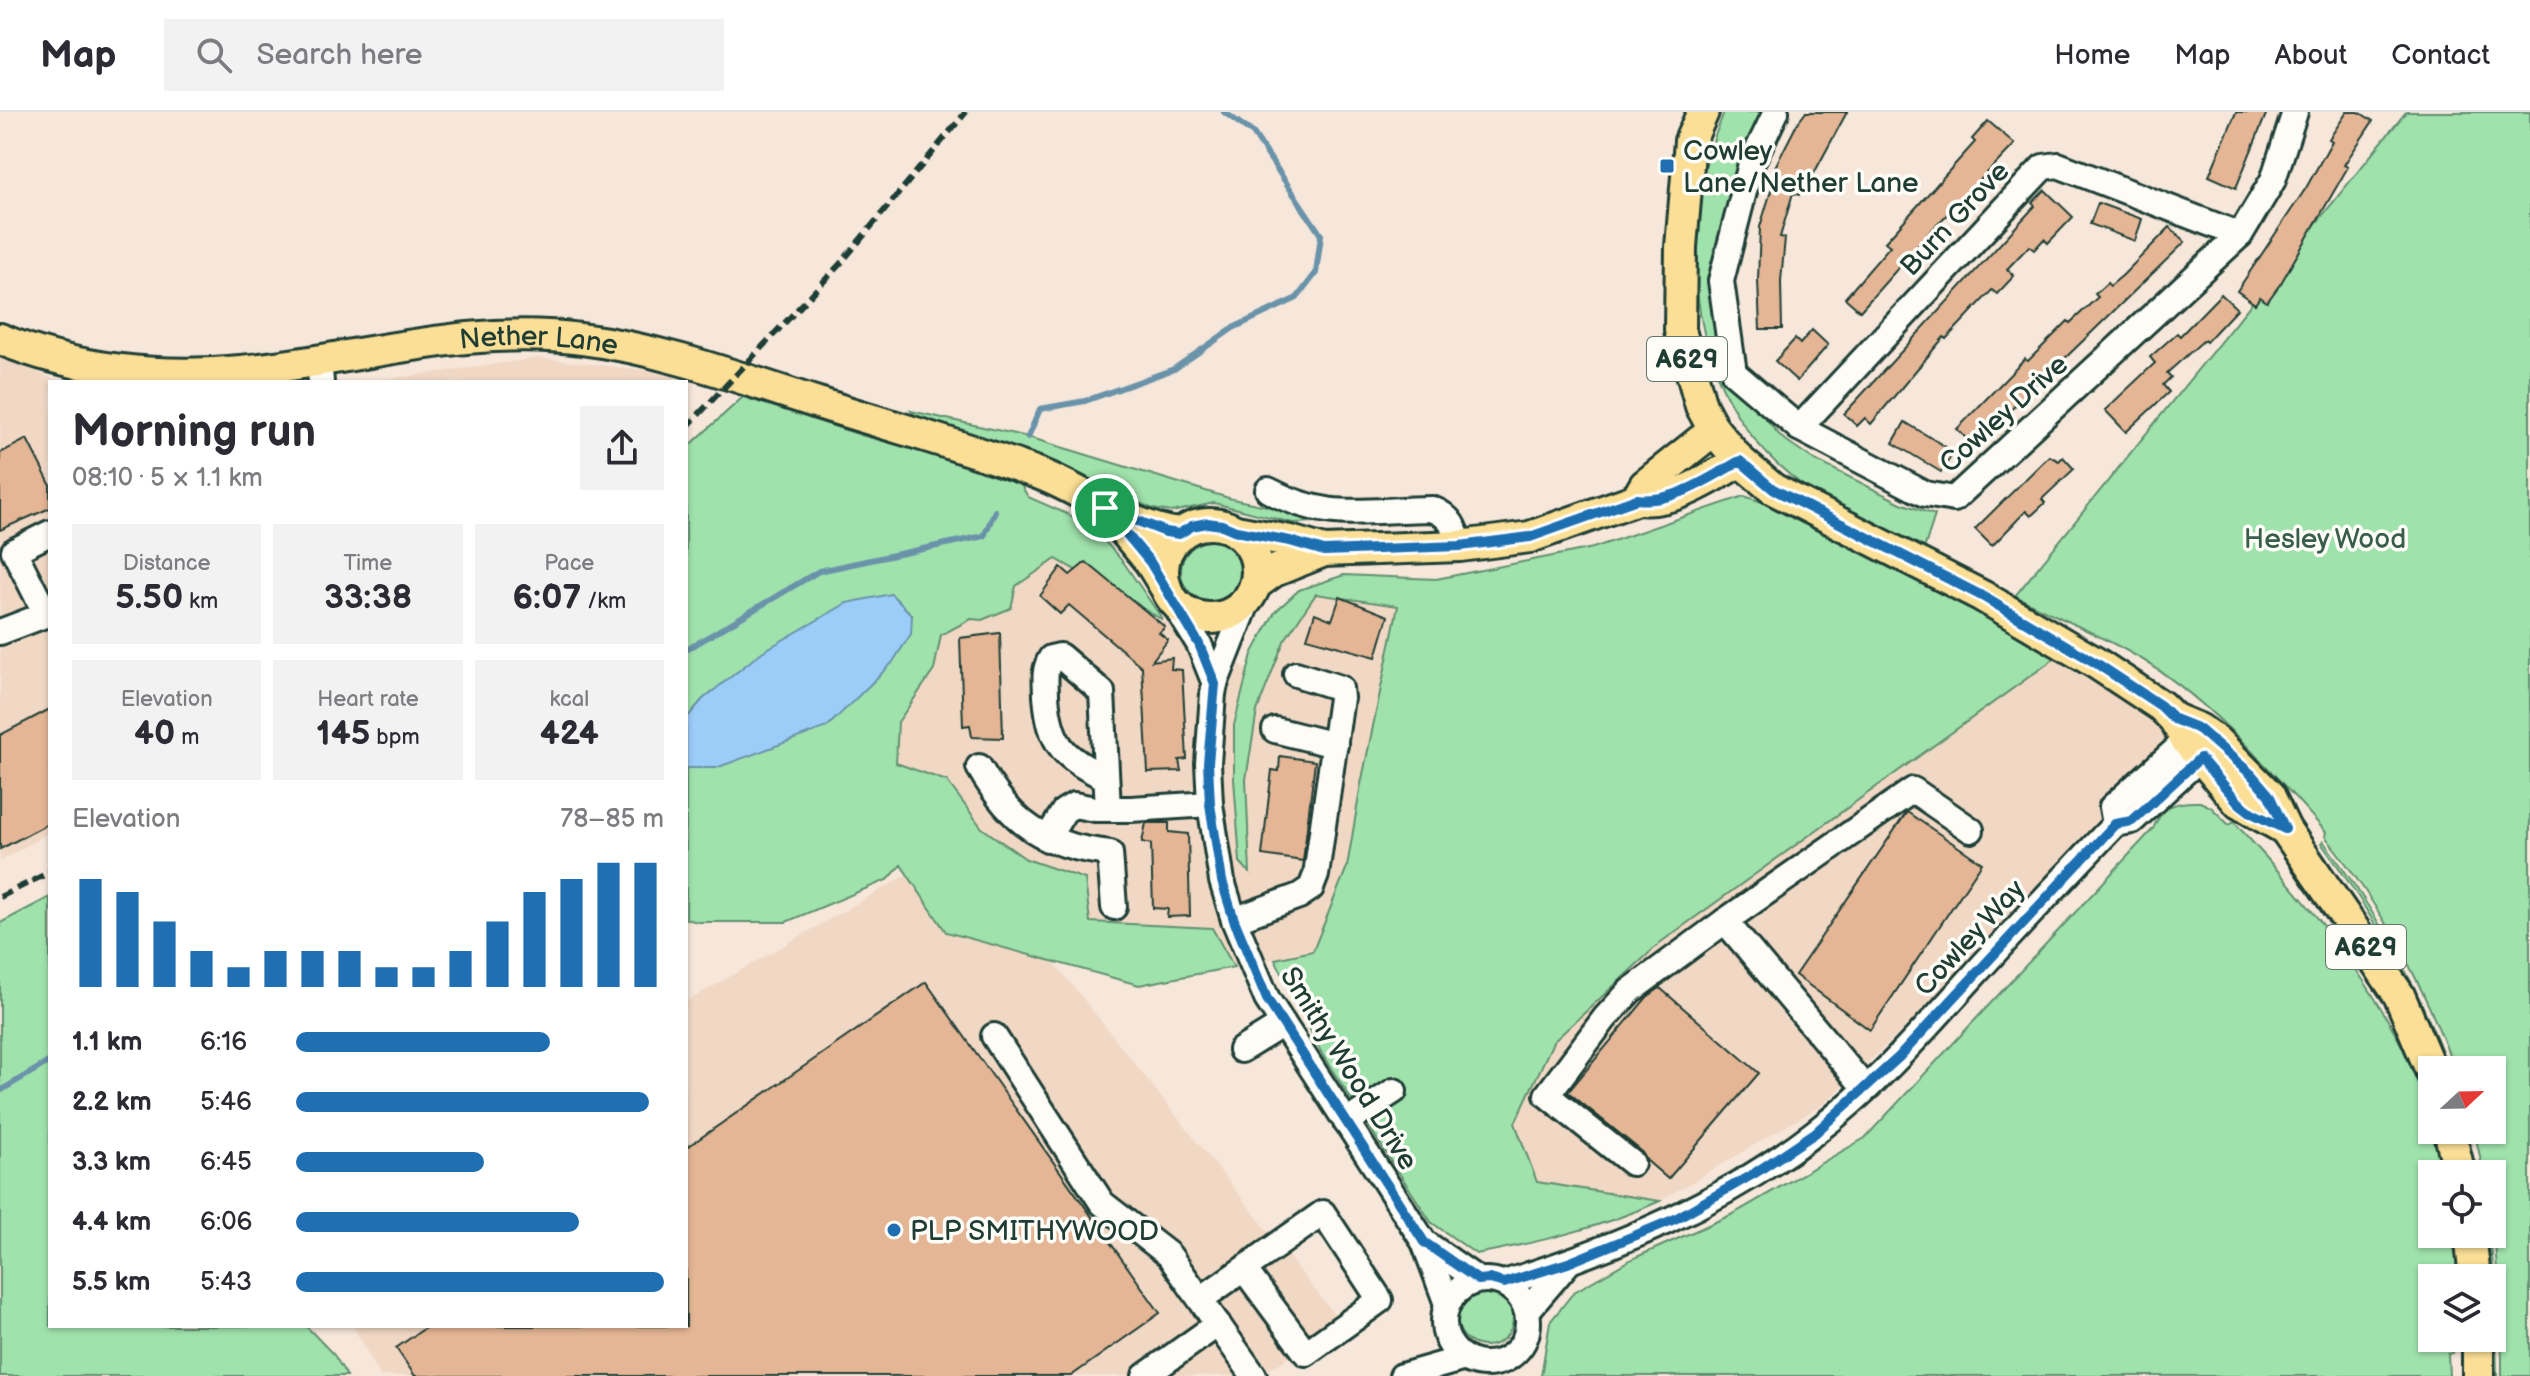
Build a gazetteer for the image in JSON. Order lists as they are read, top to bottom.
{
  "streets": {
    "main road": ["Nether Lane", "A629"],
    "street": [
      "Burn Grove",
      "Cowley Drive",
      "Cowley Way",
      "Smithy Wood Drive"
    ]
  },
  "crossings": [
    ["Burn Grove", "Cowley Drive"],
    ["Nether Lane", "Smithy Wood Drive"],
    ["A629", "Cowley Way"],
    ["Cowley Way", "Smithy Wood Drive"]
  ],
  "parks": ["Hesley Wood"],
  "places": {
    "transit": ["Cowley Lane/Nether Lane"],
    "other": ["PLP SMITHYWOOD"]
  },
  "north": "right",
  "page": {
    "header": "Map",
    "search": "Search here",
    "nav": [
      "Home",
      "Map",
      "About",
      "Contact"
    ],
    "heading": ["Morning run", "08:10 · 5 × 1.1 km"],
    "stats": [
      ["Distance", "5.50 km"],
      ["Time", "33:38"],
      ["Pace", "6:07 /km"],
      ["Elevation", "40 m"],
      ["Heart rate", "145 bpm"],
      ["kcal", "424"]
    ],
    "chart": ["Elevation", "78–85 m"],
    "list": [
      {
        "name": "1.1 km",
        "note": "6:16"
      },
      {
        "name": "2.2 km",
        "note": "5:46"
      },
      {
        "name": "3.3 km",
        "note": "6:45"
      },
      {
        "name": "4.4 km",
        "note": "6:06"
      },
      {
        "name": "5.5 km",
        "note": "5:43"
      }
    ]
  }
}
